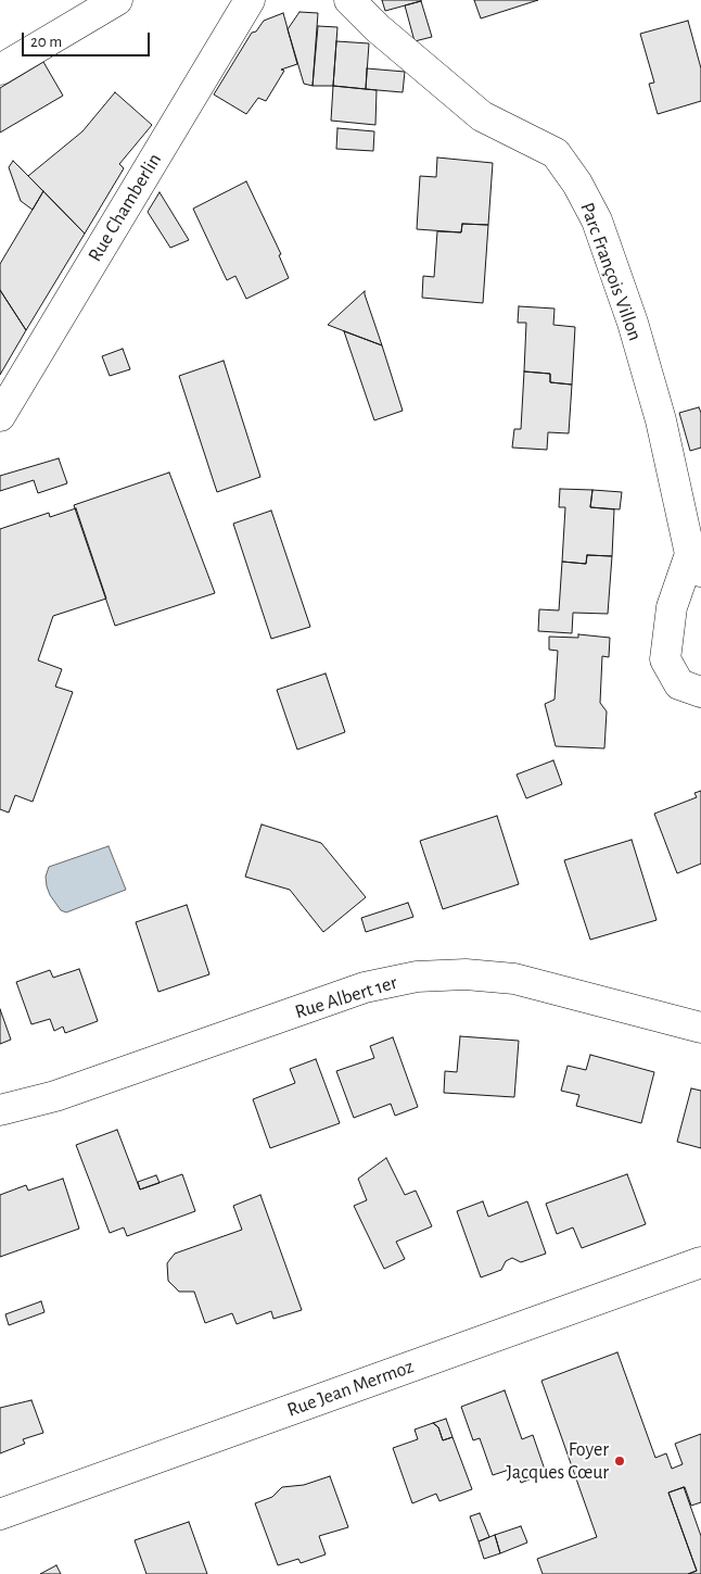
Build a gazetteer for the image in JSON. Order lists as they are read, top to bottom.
{
  "streets": {
    "street": [
      "Rue Chamberlin",
      "Parc François Villon",
      "Rue Albert 1er",
      "Rue Jean Mermoz"
    ]
  },
  "places": ["Foyer Jacques Cœur"],
  "scale_bar": "20 m"
}
